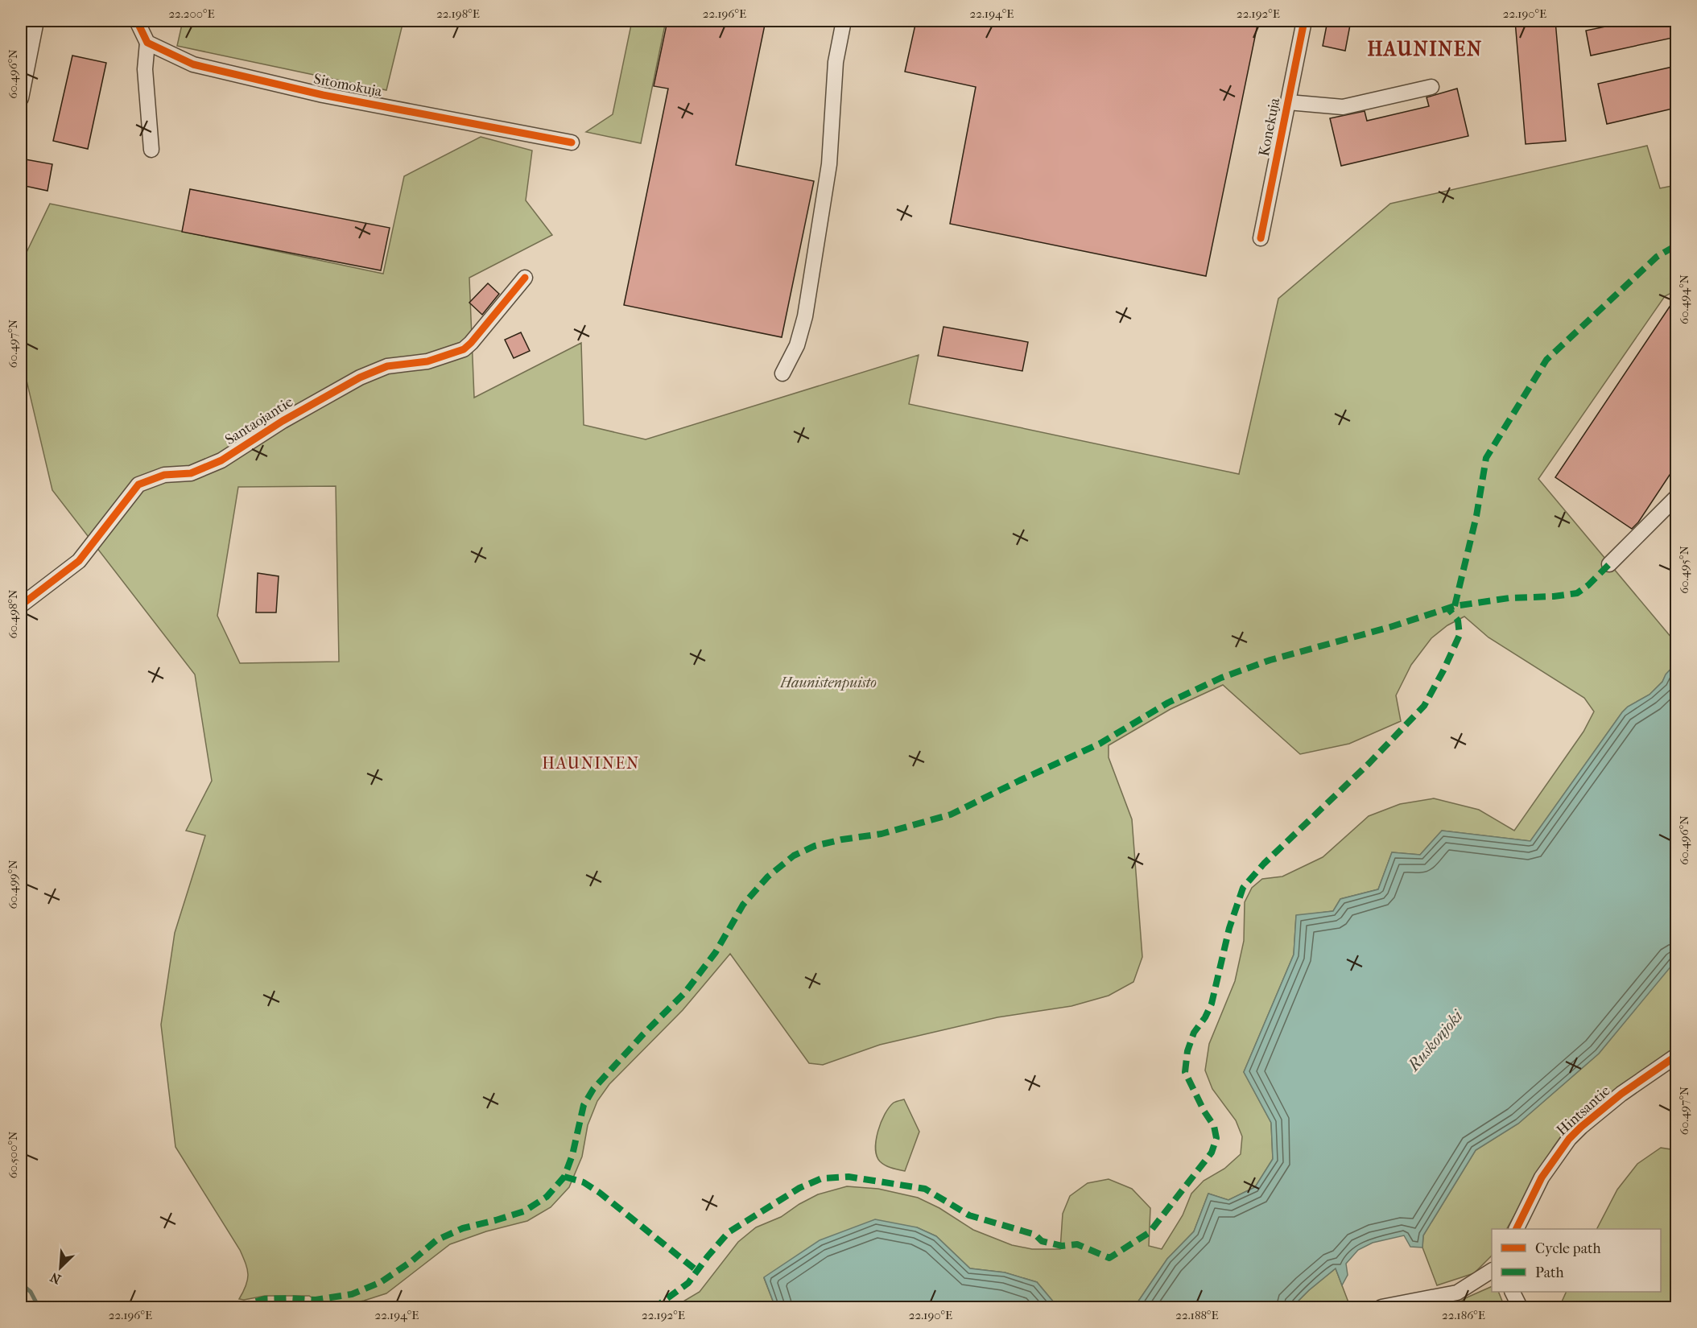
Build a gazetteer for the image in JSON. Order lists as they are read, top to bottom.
{
  "streets": {
    "street": [
      "Sitomokuja",
      "Konekuja",
      "Santaojantie",
      "Hintsantie"
    ]
  },
  "districts": ["HAUNINEN", "HAUNINEN"],
  "water": ["Ruskonjoki"],
  "parks": ["Haunistenpuisto"],
  "legend": ["Cycle path", "Path"],
  "north": "bottom left",
  "coordinates": [
    "22.200°E",
    "22.198°E",
    "22.196°E",
    "22.194°E",
    "22.192°E",
    "22.190°E",
    "60.496°N",
    "60.494°N",
    "60.497°N",
    "60.495°N",
    "60.498°N",
    "60.499°N",
    "60.500°N",
    "22.188°E",
    "22.186°E"
  ]
}
